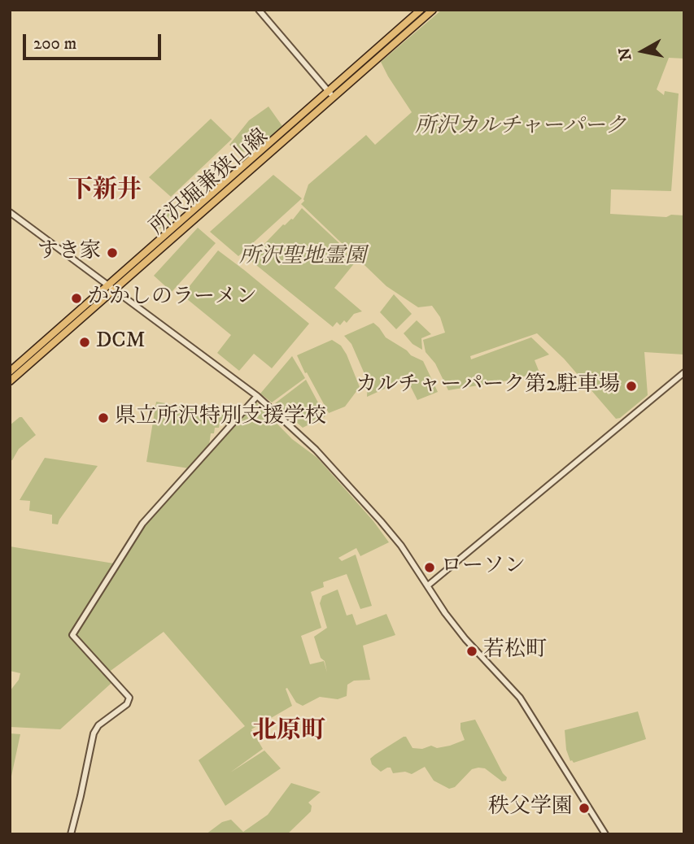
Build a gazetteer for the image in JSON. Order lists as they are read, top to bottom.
{
  "streets": {
    "main road": ["所沢堀兼狭山線"]
  },
  "districts": ["下新井", "北原町"],
  "parks": ["所沢カルチャーパーク", "所沢聖地霊園"],
  "places": [
    "すき家",
    "かかしのラーメン",
    "DCM",
    "カルチャーパーク第2駐車場",
    "県立所沢特別支援学校",
    "ローソン",
    "若松町",
    "秩父学園"
  ],
  "scale_bar": "200 m",
  "north": "left"
}
